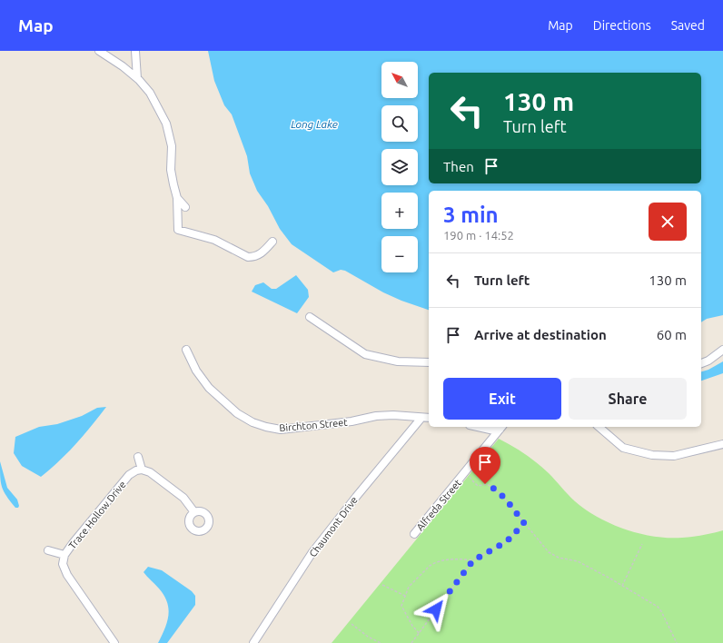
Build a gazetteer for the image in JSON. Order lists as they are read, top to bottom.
{
  "streets": {
    "street": [
      "Birchton Street",
      "Alfreda Street",
      "Trace Hollow Drive",
      "Chaumont Drive"
    ]
  },
  "crossings": [
    ["Birchton Street", "Chaumont Drive"]
  ],
  "water": ["Long Lake"],
  "north": "top left",
  "page": {
    "header": "Map",
    "nav": ["Map", "Directions", "Saved"],
    "map_buttons": ["+", "−"],
    "turn": ["130 m", "Turn left"],
    "then": "Then",
    "heading": ["3 min", "190 m · 14:52"],
    "list": [
      {
        "name": "Turn left",
        "value": "130 m"
      },
      {
        "name": "Arrive at destination",
        "value": "60 m"
      }
    ],
    "buttons": ["Exit", "Share"]
  }
}
